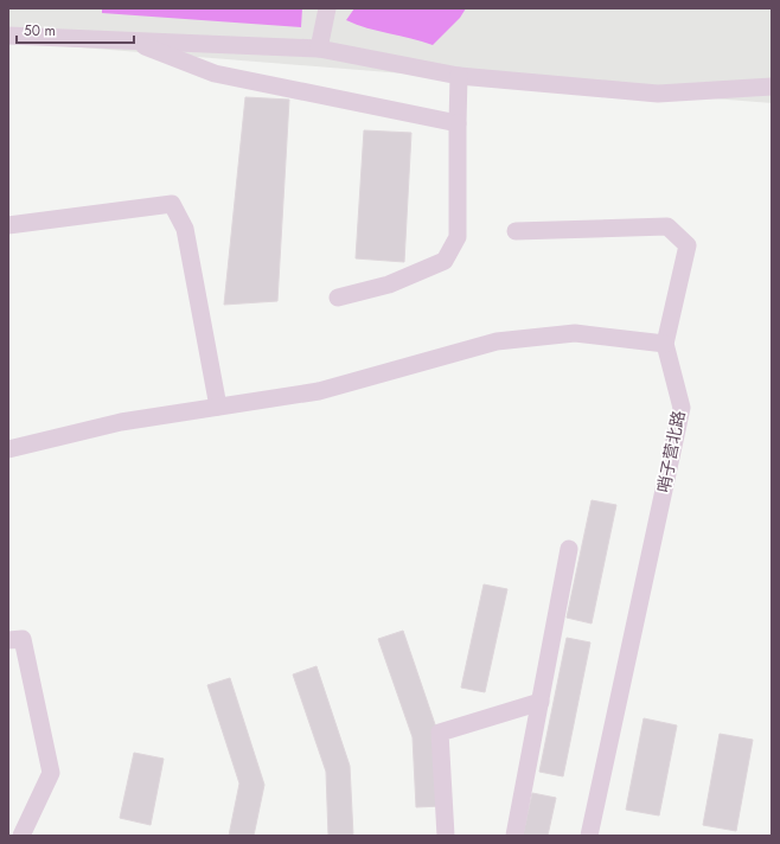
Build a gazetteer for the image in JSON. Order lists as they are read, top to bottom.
{
  "streets": {
    "street": ["哨子营北路"]
  },
  "scale_bar": "50 m"
}
